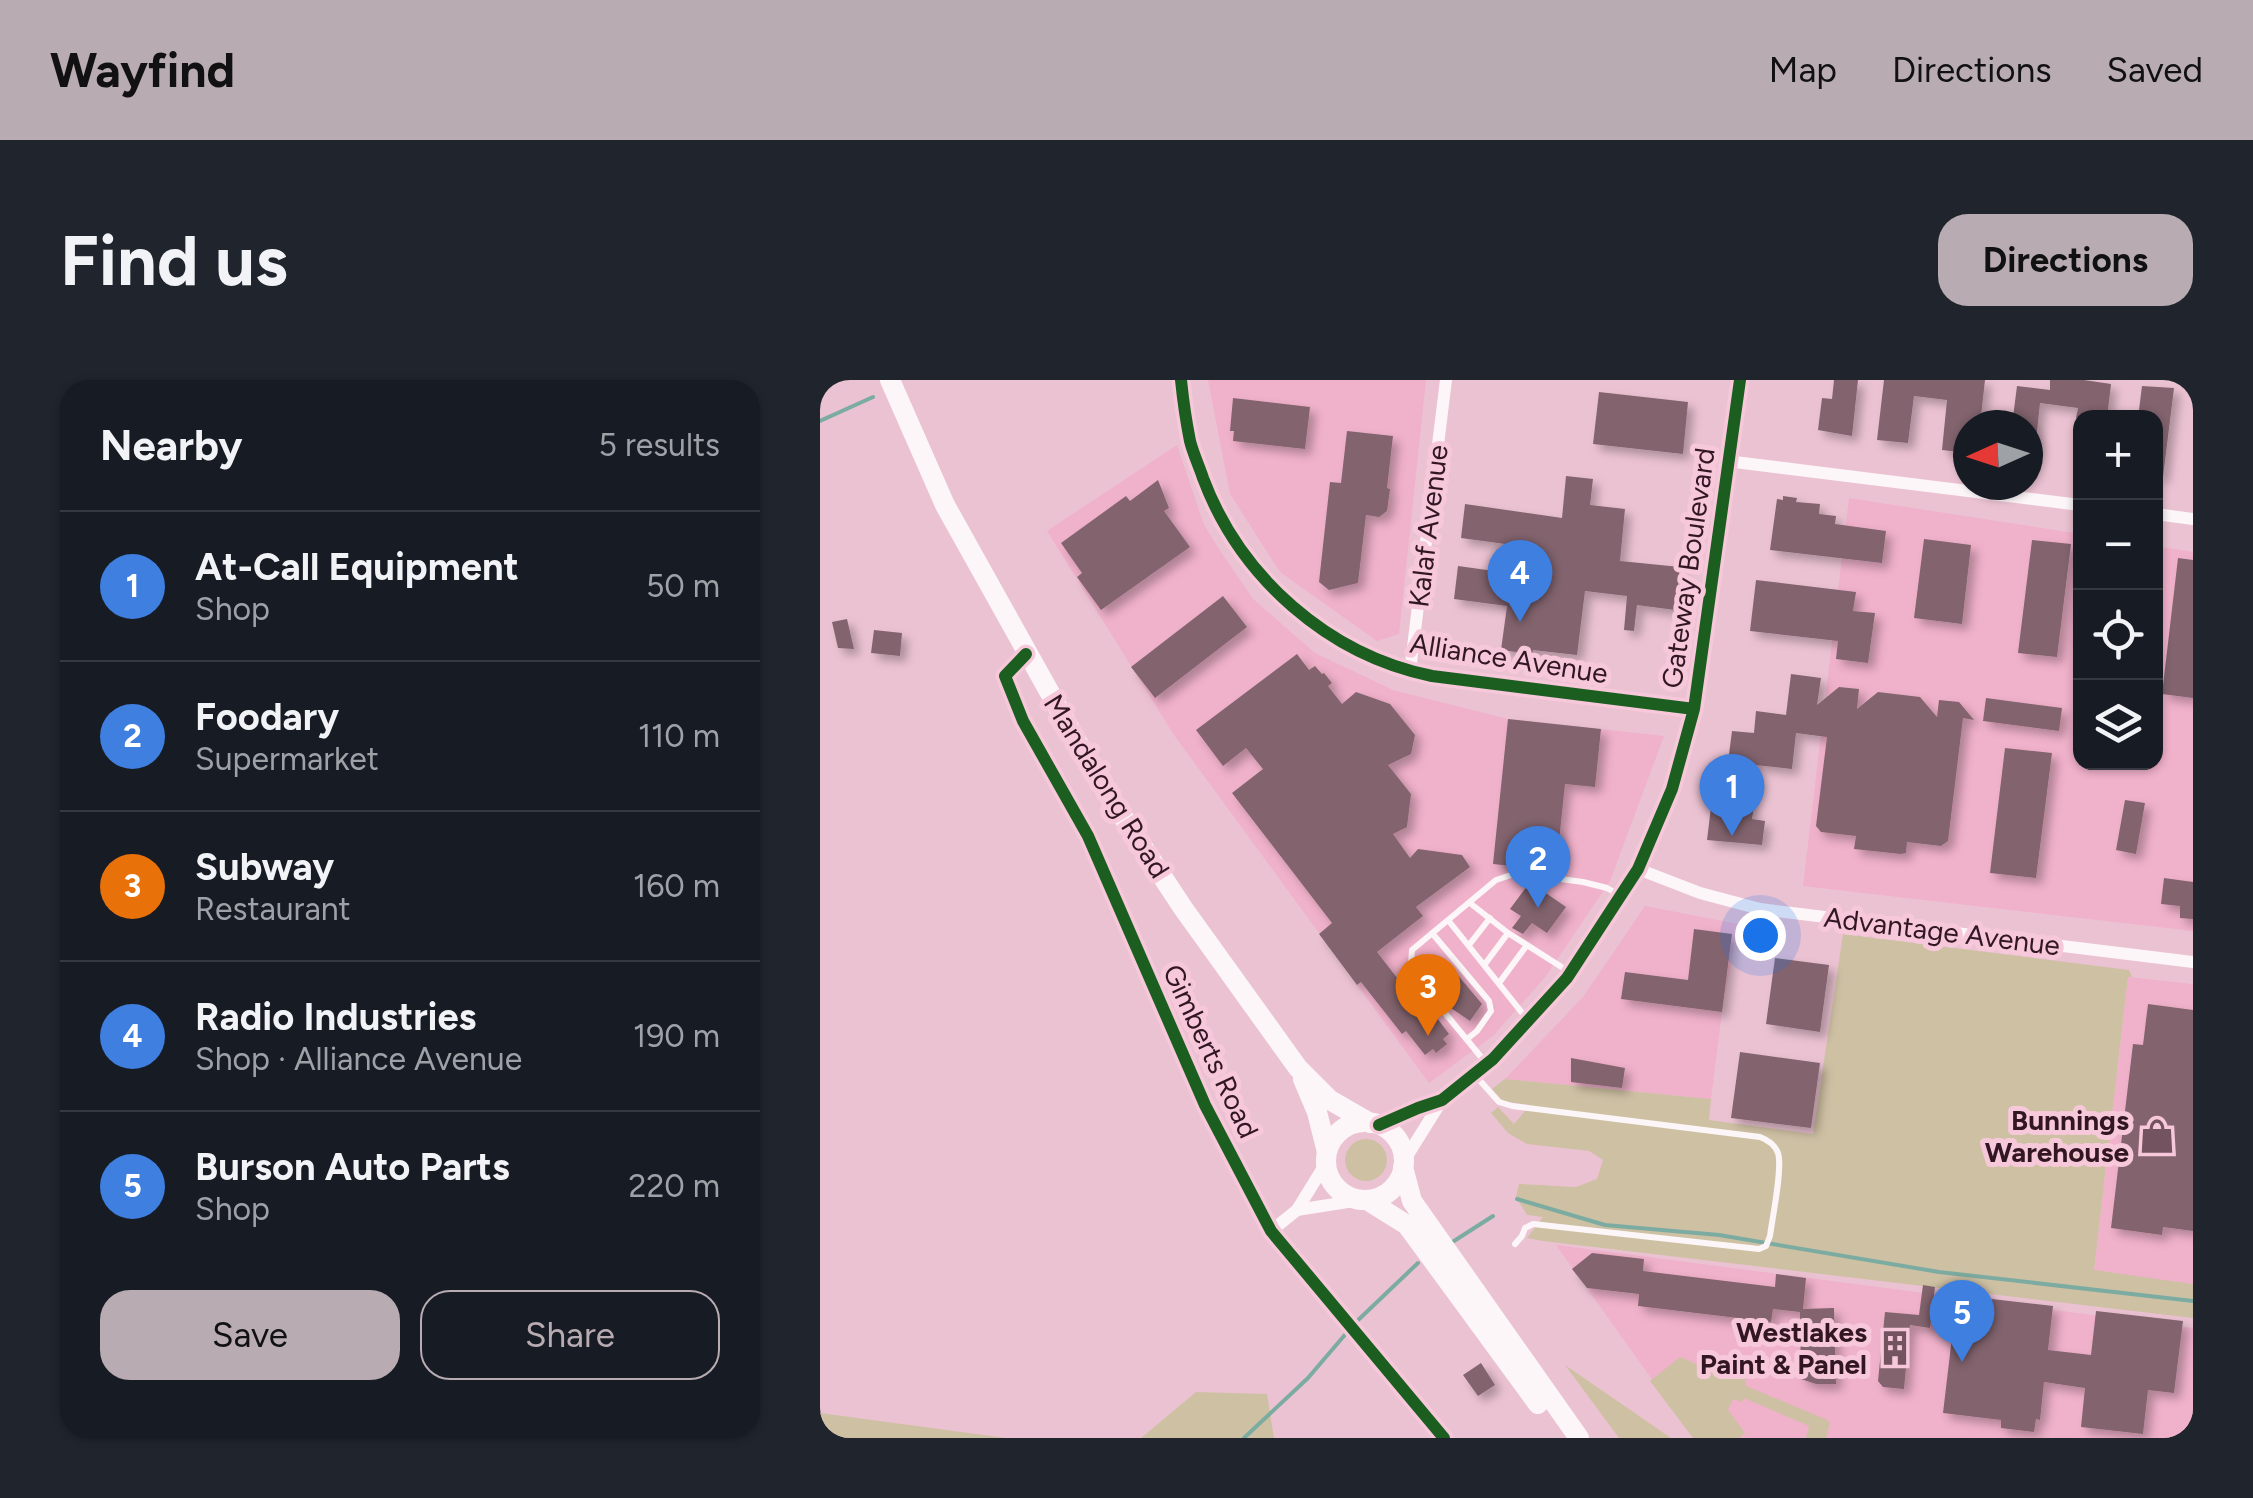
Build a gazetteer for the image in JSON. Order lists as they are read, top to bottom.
{
  "streets": {
    "main road": ["Mandalong Road"],
    "street": [
      "Kalaf Avenue",
      "Gateway Boulevard",
      "Alliance Avenue",
      "Advantage Avenue",
      "Gimberts Road"
    ]
  },
  "crossings": [
    ["Kalaf Avenue", "Alliance Avenue"],
    ["Gateway Boulevard", "Alliance Avenue"],
    ["Gateway Boulevard", "Mandalong Road"],
    ["Gateway Boulevard", "Advantage Avenue"],
    ["Mandalong Road", "Gimberts Road"]
  ],
  "places": {
    "shop": ["Bunnings Warehouse"],
    "building": ["Westlakes Paint & Panel"]
  },
  "north": "left",
  "page": {
    "header": "Wayfind",
    "nav": ["Map", "Directions", "Saved"],
    "buttons": [
      "Directions",
      ["Save", "Share"]
    ],
    "title": "Find us",
    "heading": ["Nearby", "5 results"],
    "map_buttons": ["+", "−"],
    "list": [
      {
        "mark": "1",
        "name": "At-Call Equipment",
        "note": "Shop",
        "value": "50 m"
      },
      {
        "mark": "2",
        "name": "Foodary",
        "note": "Supermarket",
        "value": "110 m"
      },
      {
        "mark": "3",
        "name": "Subway",
        "note": "Restaurant",
        "value": "160 m"
      },
      {
        "mark": "4",
        "name": "Radio Industries",
        "note": "Shop · Alliance Avenue",
        "value": "190 m"
      },
      {
        "mark": "5",
        "name": "Burson Auto Parts",
        "note": "Shop",
        "value": "220 m"
      }
    ],
    "pins": [
      "4",
      "1",
      "2",
      "3",
      "5"
    ]
  }
}
